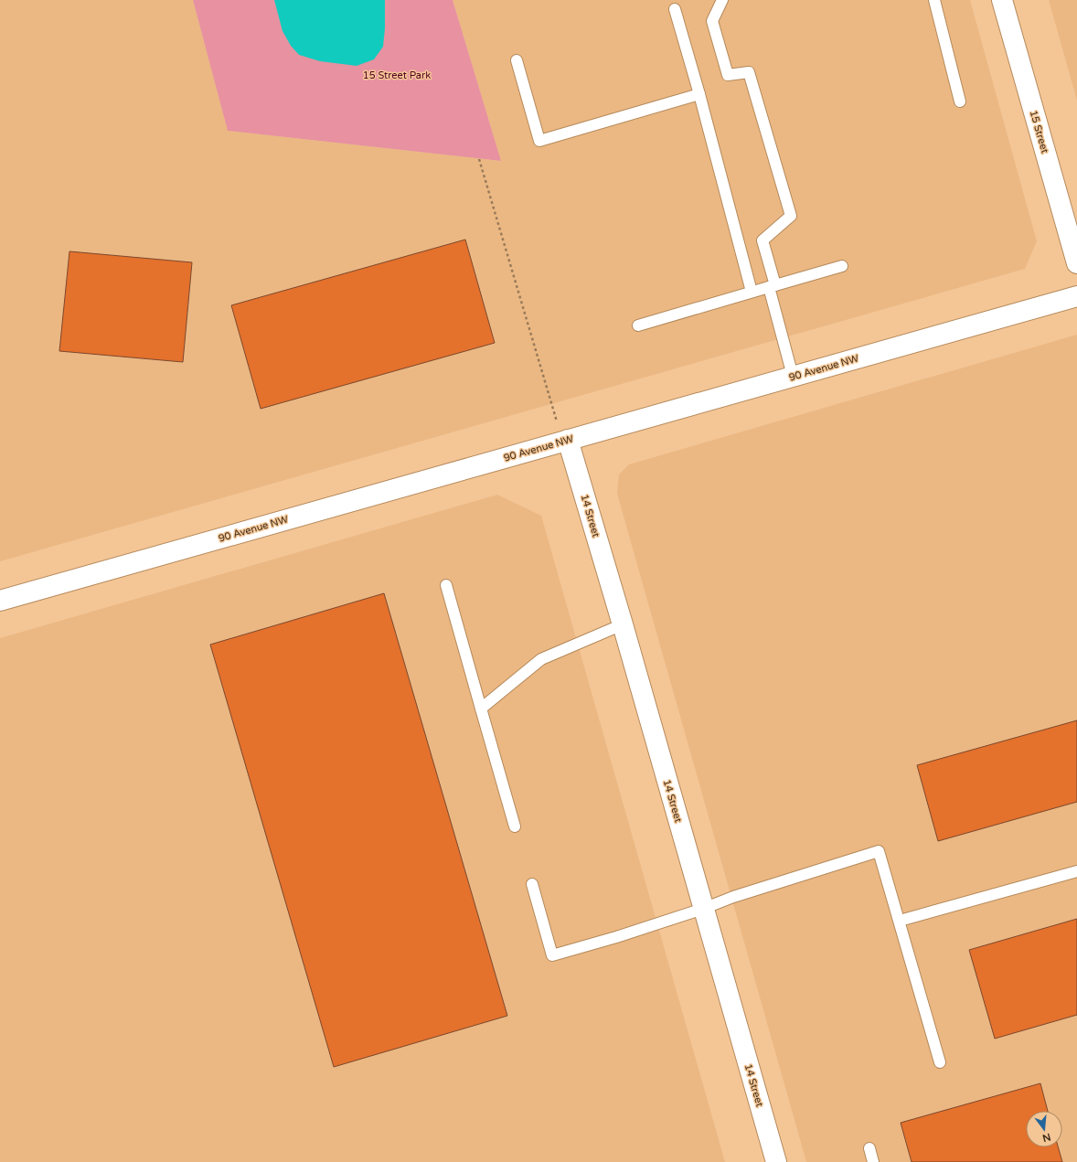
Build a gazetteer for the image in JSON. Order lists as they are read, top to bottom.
{
  "streets": {
    "street": ["15 Street", "90 Avenue NW", "14 Street"]
  },
  "crossings": [
    ["90 Avenue NW", "14 Street"]
  ],
  "parks": ["15 Street Park"],
  "north": "bottom"
}
